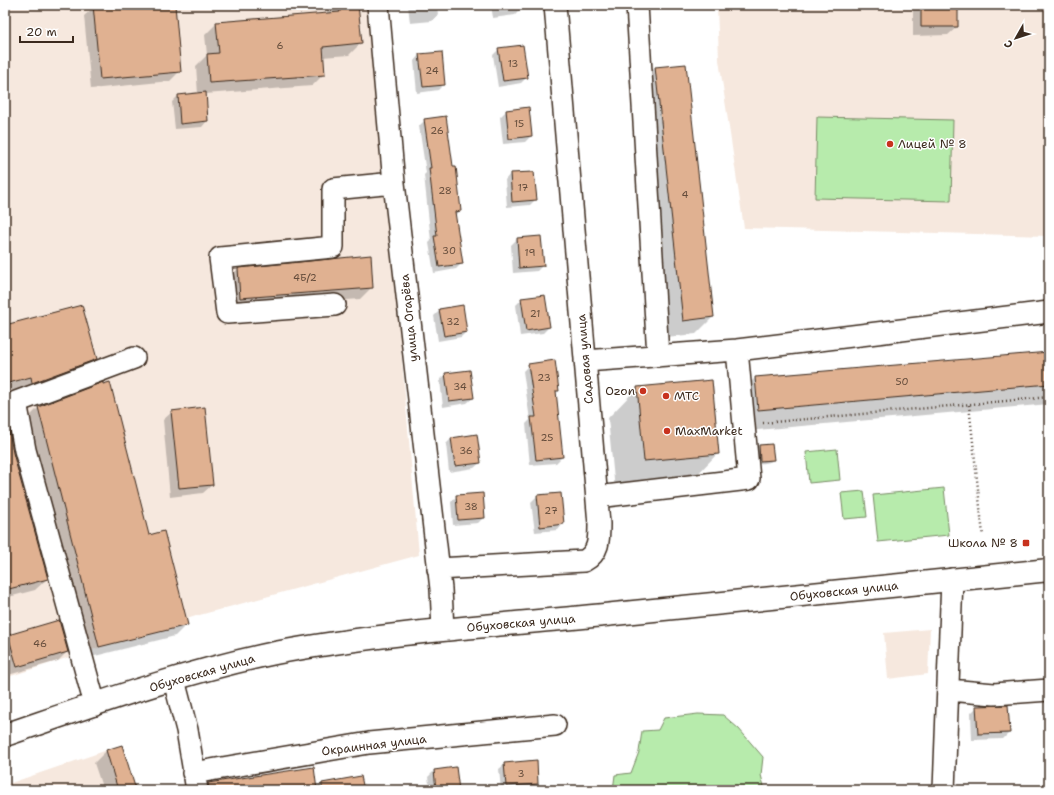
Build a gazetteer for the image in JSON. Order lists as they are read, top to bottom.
{
  "streets": {
    "main road": ["Обуховская улица"],
    "street": ["улица Огарёва", "Садовая улица", "Окраинная улица"]
  },
  "crossings": [
    ["улица Огарёва", "Садовая улица"],
    ["улица Огарёва", "Обуховская улица"]
  ],
  "places": {
    "other": [
      "Лицей № 8",
      "Ozon",
      "МТС",
      "MaxMarket"
    ],
    "transit": ["Школа № 8"]
  },
  "house_numbers": [
    "6",
    "13",
    "24",
    "15",
    "26",
    "17",
    "28",
    "4",
    "30",
    "19",
    "4Б/2",
    "21",
    "32",
    "23",
    "50",
    "34",
    "25",
    "36",
    "38",
    "27",
    "46",
    "3"
  ],
  "scale_bar": "20 m",
  "north": "bottom left"
}
